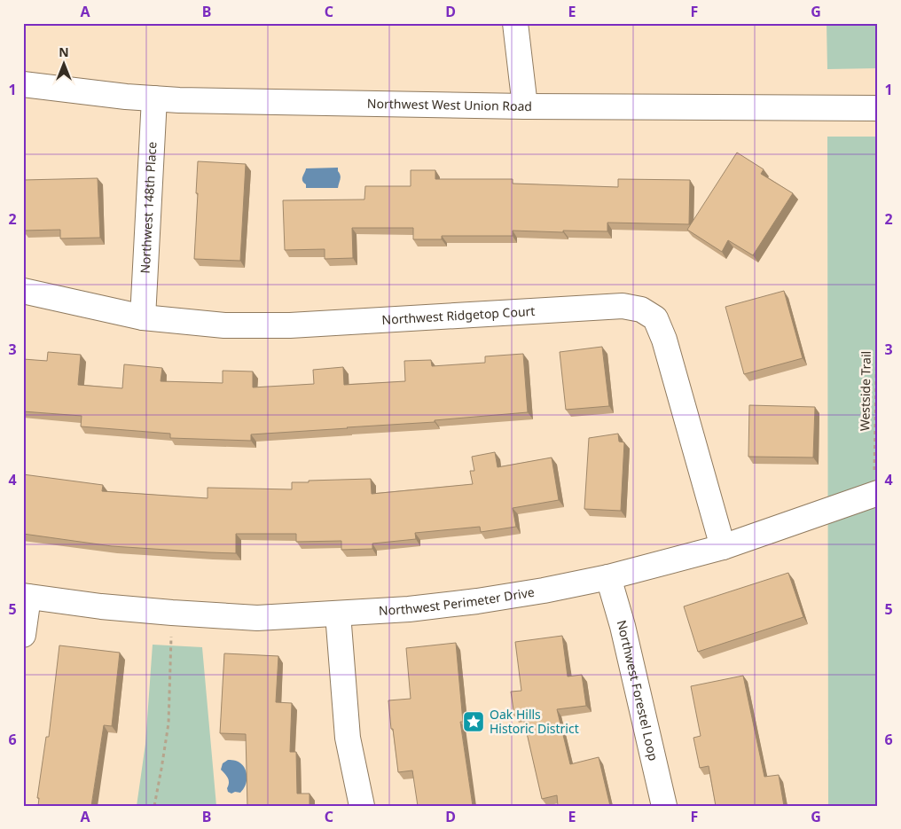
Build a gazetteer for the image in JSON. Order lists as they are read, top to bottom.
{
  "streets": {
    "street": [
      "Northwest West Union Road",
      "Northwest 148th Place",
      "Northwest Ridgetop Court",
      "Northwest Perimeter Drive",
      "Northwest Forestel Loop"
    ],
    "path": ["Westside Trail"]
  },
  "crossings": [
    ["Northwest West Union Road", "Northwest 148th Place"],
    ["Northwest 148th Place", "Northwest Ridgetop Court"],
    ["Northwest Ridgetop Court", "Northwest Perimeter Drive"],
    ["Westside Trail", "Northwest Perimeter Drive"],
    ["Northwest Perimeter Drive", "Northwest Forestel Loop"]
  ],
  "places": {
    "place": ["Oak Hills Historic District"]
  },
  "north": "top",
  "grid": {
    "columns": [
      "A",
      "B",
      "C",
      "D",
      "E",
      "F",
      "G"
    ],
    "rows": [
      "1",
      "2",
      "3",
      "4",
      "5",
      "6"
    ]
  }
}
